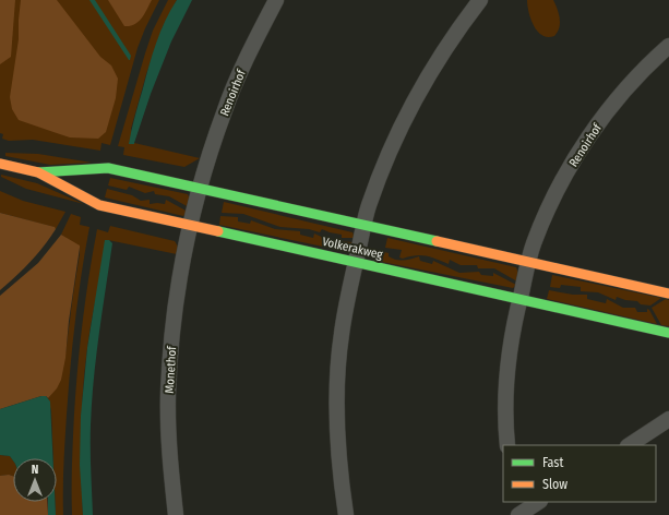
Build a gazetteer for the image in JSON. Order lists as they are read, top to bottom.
{
  "streets": {
    "street": ["Renoirhof", "Volkerakweg", "Monethof"]
  },
  "crossings": [
    ["Renoirhof", "Volkerakweg"],
    ["Renoirhof", "Monethof"],
    ["Volkerakweg", "Monethof"]
  ],
  "legend": ["Fast", "Slow"],
  "north": "top"
}
